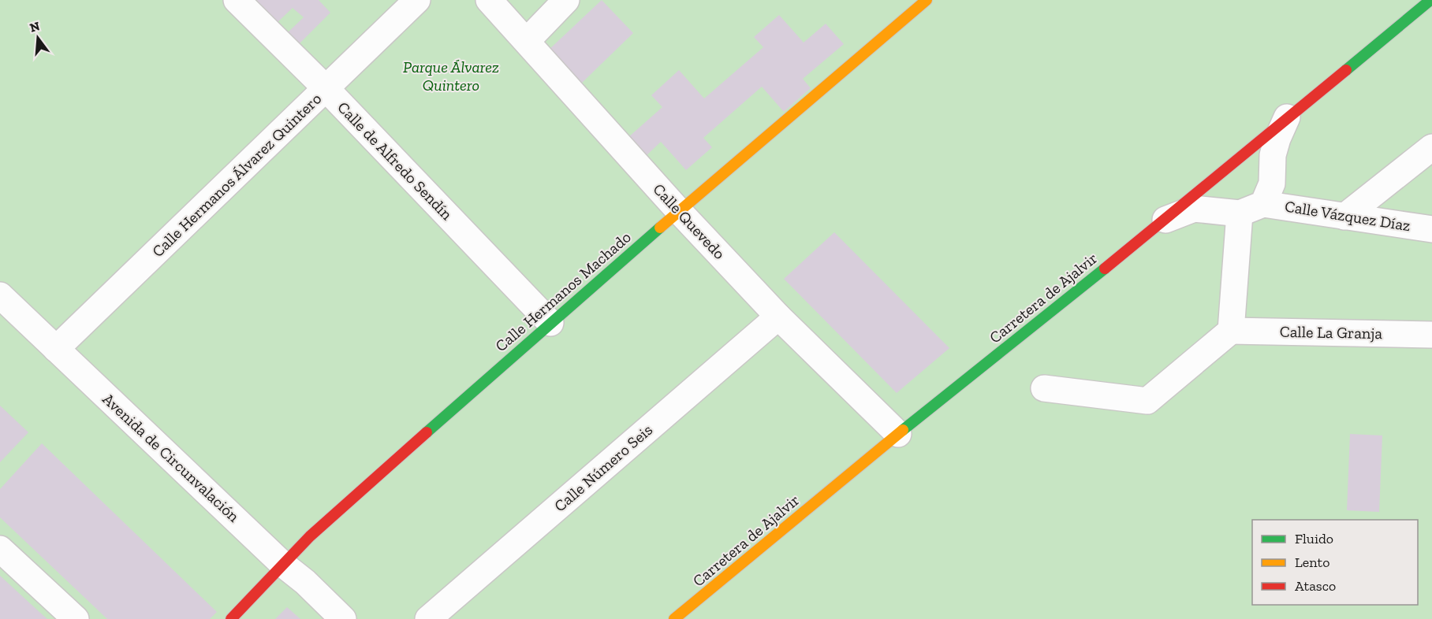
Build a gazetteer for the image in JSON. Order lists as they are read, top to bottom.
{
  "streets": {
    "street": [
      "Calle de Alfredo Sendín",
      "Calle Hermanos Álvarez Quintero",
      "Calle Vázquez Díaz",
      "Calle Quevedo",
      "Calle Hermanos Machado",
      "Carretera de Ajalvir",
      "Calle La Granja",
      "Avenida de Circunvalación",
      "Calle Número Seis"
    ]
  },
  "crossings": [
    ["Calle de Alfredo Sendín", "Calle Hermanos Álvarez Quintero"],
    ["Calle de Alfredo Sendín", "Calle Hermanos Machado"],
    ["Calle Hermanos Álvarez Quintero", "Avenida de Circunvalación"],
    ["Calle Quevedo", "Calle Hermanos Machado"],
    ["Calle Quevedo", "Carretera de Ajalvir"],
    ["Calle Quevedo", "Calle Número Seis"],
    ["Calle Hermanos Machado", "Avenida de Circunvalación"]
  ],
  "parks": ["Parque Álvarez Quintero"],
  "legend": ["Fluido", "Lento", "Atasco"],
  "north": "top"
}
